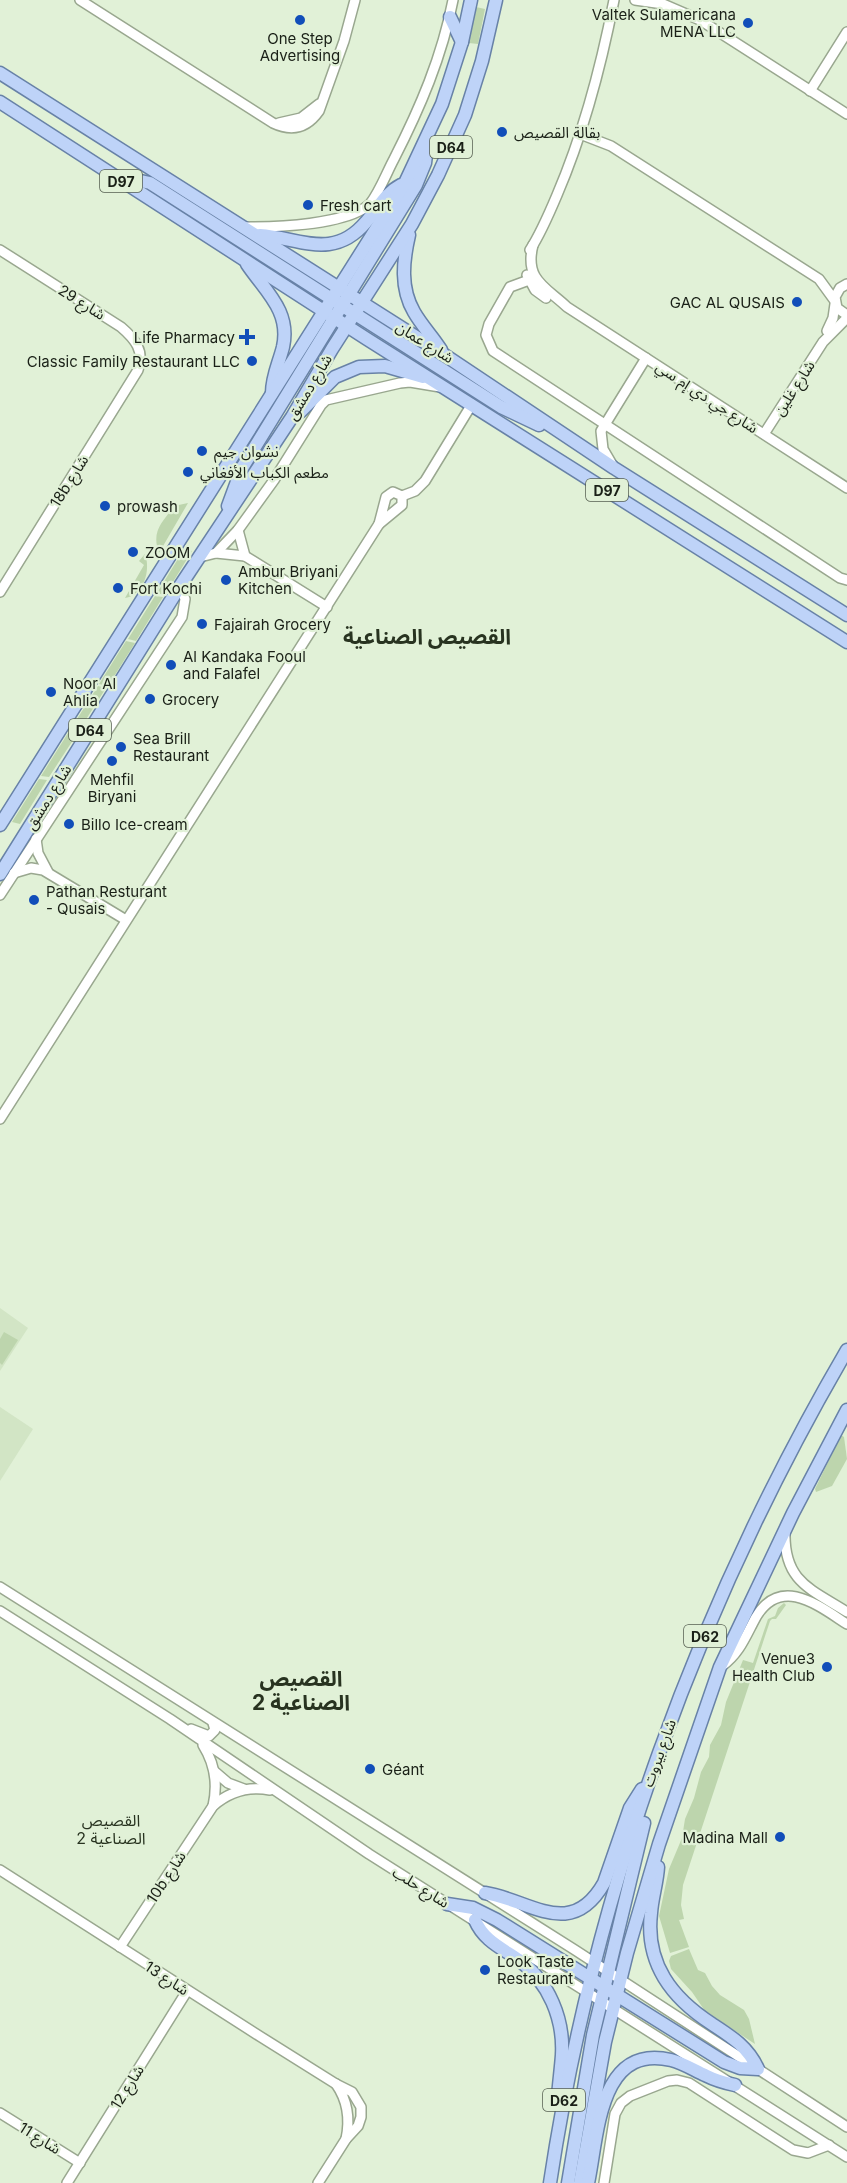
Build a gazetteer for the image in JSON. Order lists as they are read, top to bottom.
{
  "streets": {
    "main road": [
      "D64",
      "D97",
      "شارع عمان",
      "شارع دمشق",
      "D62",
      "شارع بيروت"
    ],
    "street": [
      "شارع 29",
      "شارع غلين",
      "شارع جي دي إم سي",
      "18b شارع",
      "10b شارع",
      "شارع حلب",
      "شارع 13",
      "شارع 12",
      "شارع 11"
    ]
  },
  "crossings": [
    ["شارع 29", "18b شارع"],
    ["شارع عمان", "شارع دمشق"],
    ["شارع غلين", "شارع جي دي إم سي"],
    ["شارع بيروت", "شارع حلب"],
    ["10b شارع", "شارع حلب"],
    ["10b شارع", "شارع 13"],
    ["شارع 13", "شارع 12"],
    ["شارع 12", "شارع 11"]
  ],
  "districts": ["القصيص الصناعية", "القصيص الصناعية 2", "القصيص الصناعية 2"],
  "places": {
    "other": [
      "One Step Advertising",
      "Valtek Sulamericana MENA LLC",
      "بقالة القصيص",
      "Fresh cart",
      "GAC AL QUSAIS",
      "Classic Family Restaurant LLC",
      "نشوان جيم",
      "مطعم الكباب الأفغاني",
      "prowash",
      "ZOOM",
      "Ambur Briyani Kitchen",
      "Fort Kochi",
      "Fajairah Grocery",
      "Al Kandaka Fooul and Falafel",
      "Noor Al Ahlia",
      "Grocery",
      "Sea Brill Restaurant",
      "Mehfil Biryani",
      "Billo Ice-cream",
      "Pathan Resturant - Qusais",
      "Venue3 Health Club",
      "Géant",
      "Madina Mall",
      "Look Taste Restaurant"
    ],
    "health": ["Life Pharmacy"]
  }
}
